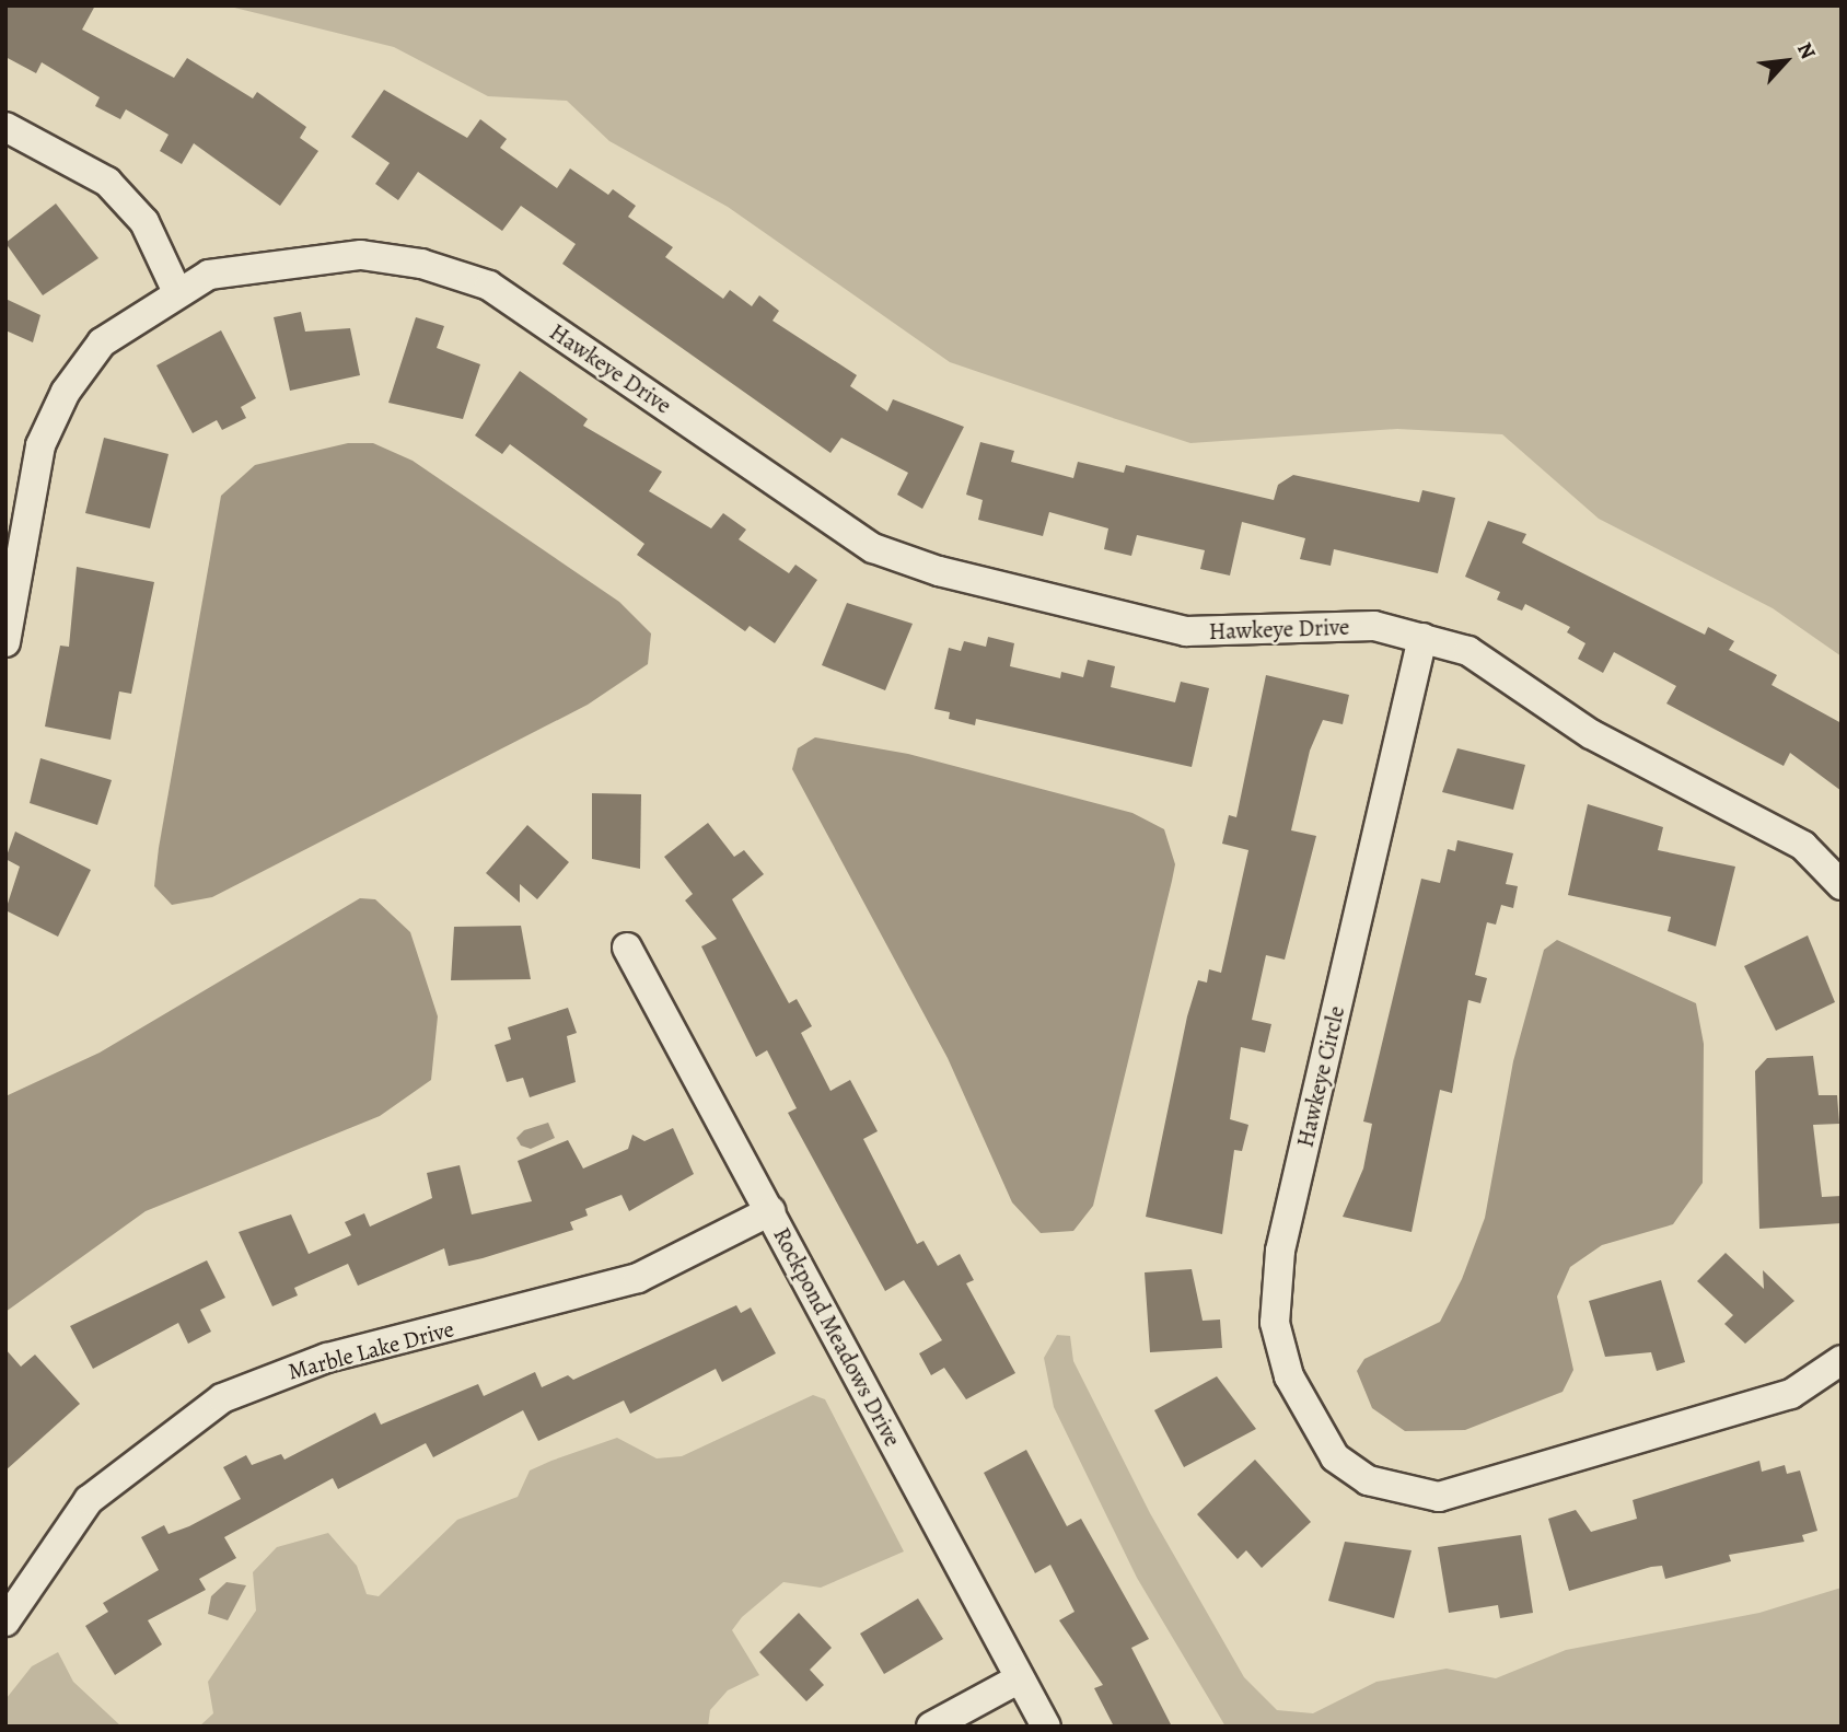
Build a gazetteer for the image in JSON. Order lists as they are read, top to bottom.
{
  "streets": {
    "street": [
      "Hawkeye Drive",
      "Hawkeye Circle",
      "Rockpond Meadows Drive",
      "Marble Lake Drive"
    ]
  },
  "crossings": [
    ["Hawkeye Drive", "Hawkeye Circle"],
    ["Rockpond Meadows Drive", "Marble Lake Drive"]
  ],
  "north": "top right"
}
